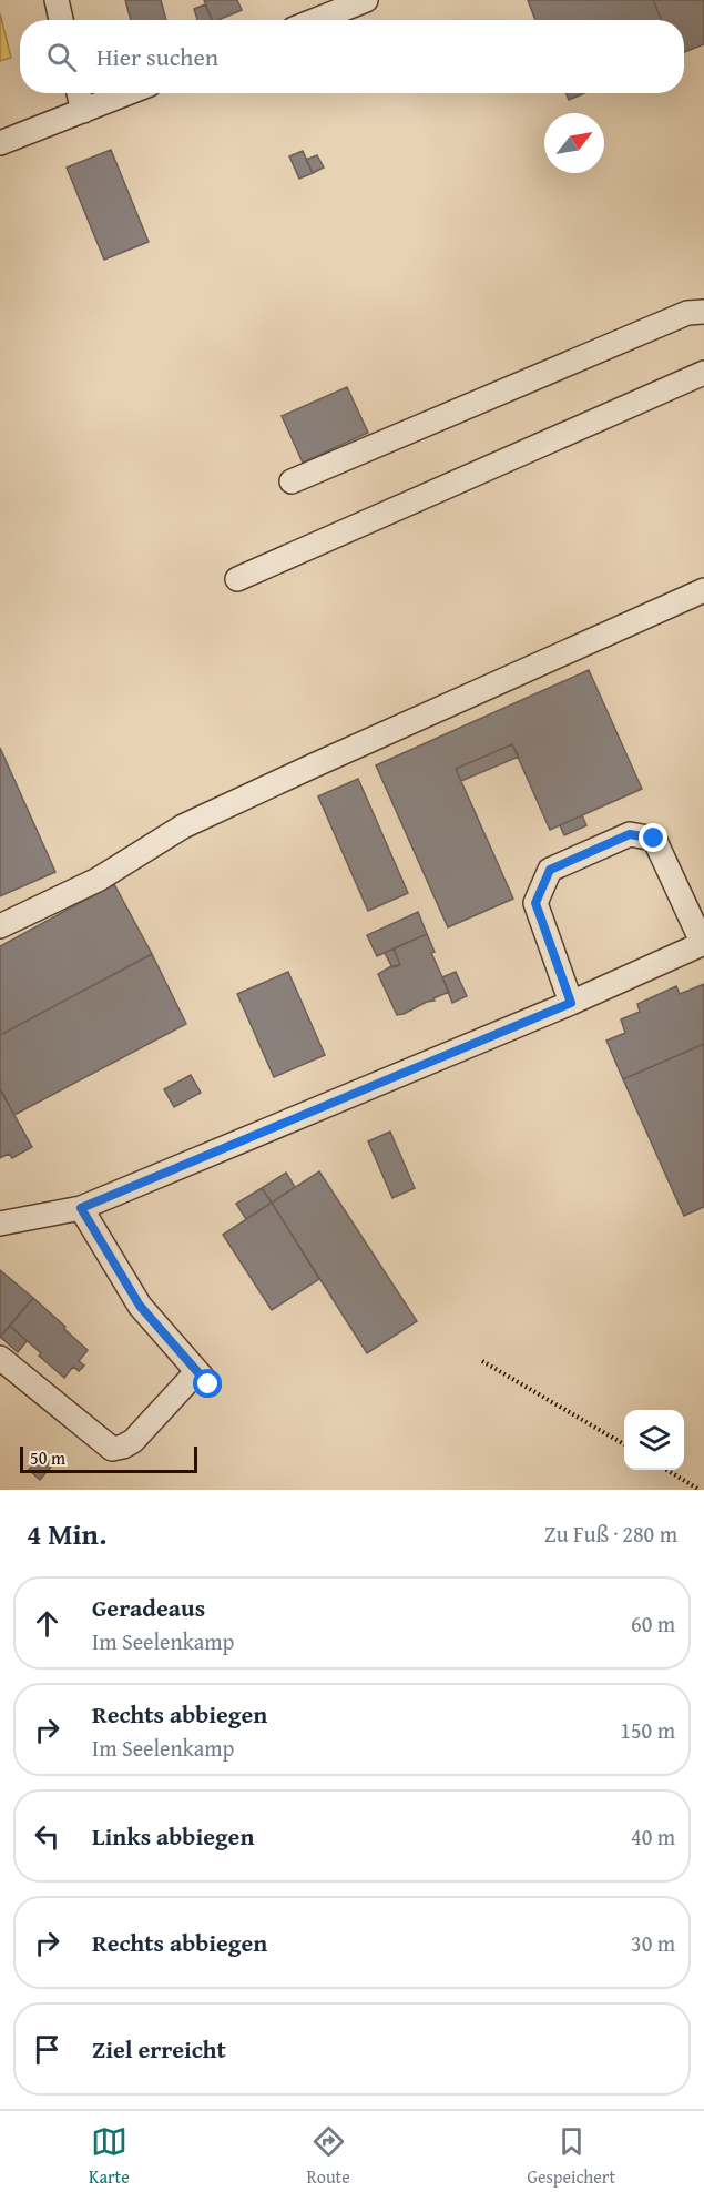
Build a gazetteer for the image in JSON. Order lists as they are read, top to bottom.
{
  "scale_bar": "50 m",
  "north": "top right",
  "page": {
    "search": "Hier suchen",
    "scale": "50 m",
    "heading": ["4 Min.", "Zu Fuß · 280 m"],
    "list": [
      ["Geradeaus", "Im Seelenkamp", "60 m"],
      ["Rechts abbiegen", "Im Seelenkamp", "150 m"],
      ["Links abbiegen", "40 m"],
      ["Rechts abbiegen", "30 m"],
      "Ziel erreicht"
    ],
    "nav": ["Karte", "Route", "Gespeichert"]
  }
}
